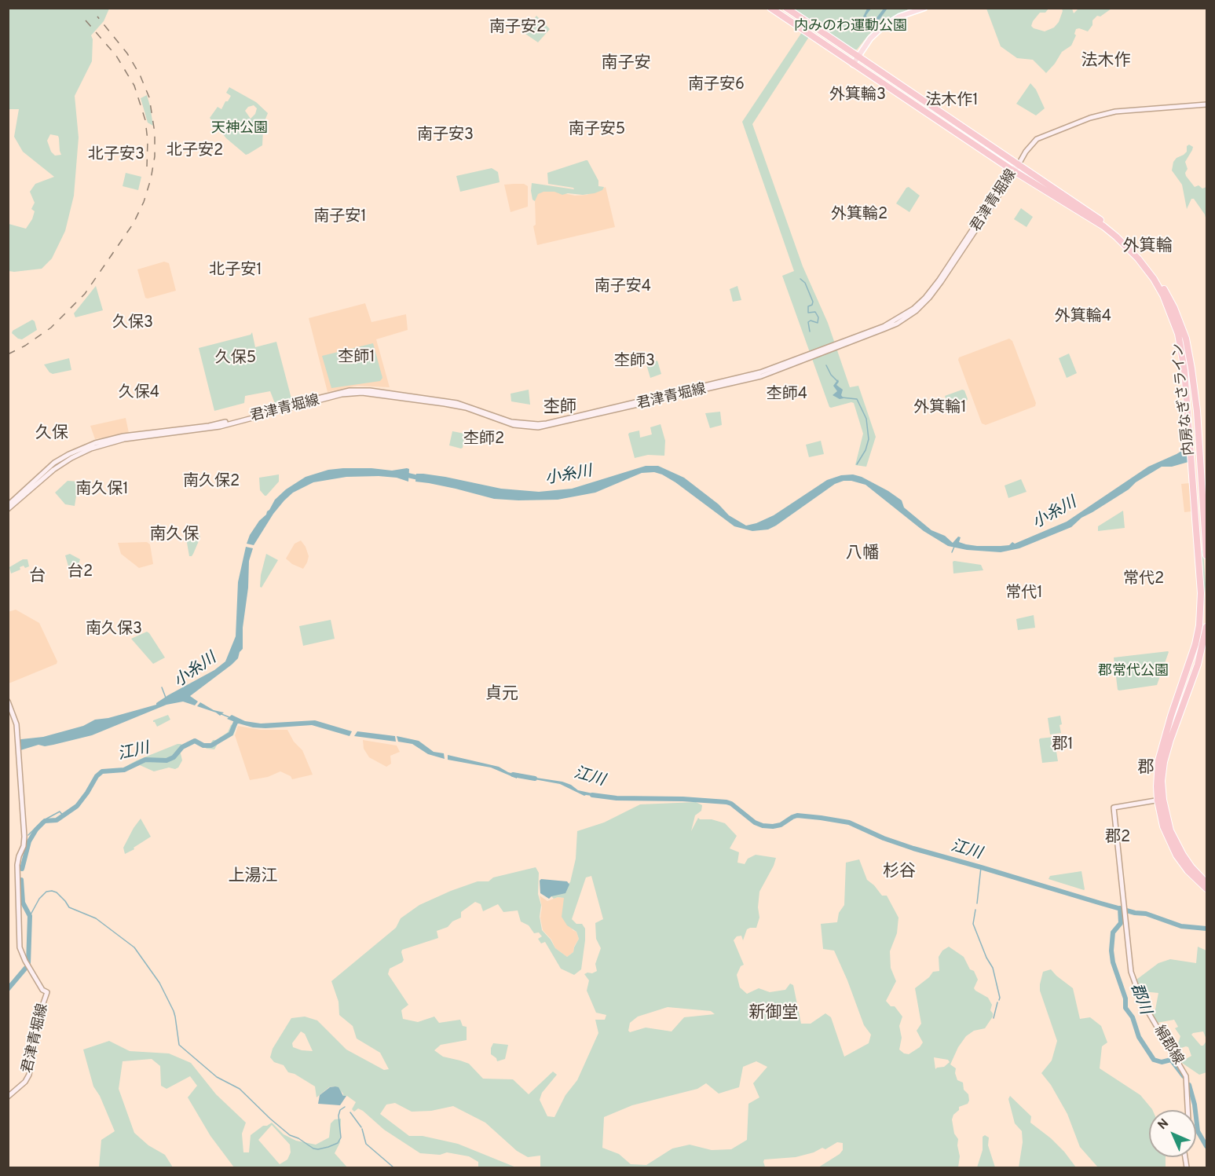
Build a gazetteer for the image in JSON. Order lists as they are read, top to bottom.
{
  "streets": {
    "highway": ["内房なぎさライン"],
    "main road": ["君津青堀線", "絹郡線"]
  },
  "crossings": [
    ["君津青堀線", "内房なぎさライン"],
    ["内房なぎさライン", "絹郡線"]
  ],
  "districts": [
    "南子安2",
    "法木作",
    "南子安",
    "南子安6",
    "外箕輪3",
    "法木作1",
    "南子安5",
    "南子安3",
    "北子安2",
    "北子安3",
    "外箕輪2",
    "南子安1",
    "外箕輪",
    "北子安1",
    "南子安4",
    "外箕輪4",
    "久保3",
    "杢師1",
    "久保5",
    "杢師3",
    "久保4",
    "杢師4",
    "杢師",
    "外箕輪1",
    "久保",
    "杢師2",
    "南久保2",
    "南久保1",
    "南久保",
    "八幡",
    "台2",
    "台",
    "常代2",
    "常代1",
    "南久保3",
    "貞元",
    "郡1",
    "郡",
    "郡2",
    "杉谷",
    "上湯江",
    "新御堂"
  ],
  "water": ["小糸川", "江川", "郡川"],
  "parks": ["内みのわ運動公園", "天神公園", "郡常代公園"],
  "north": "top left"
}
